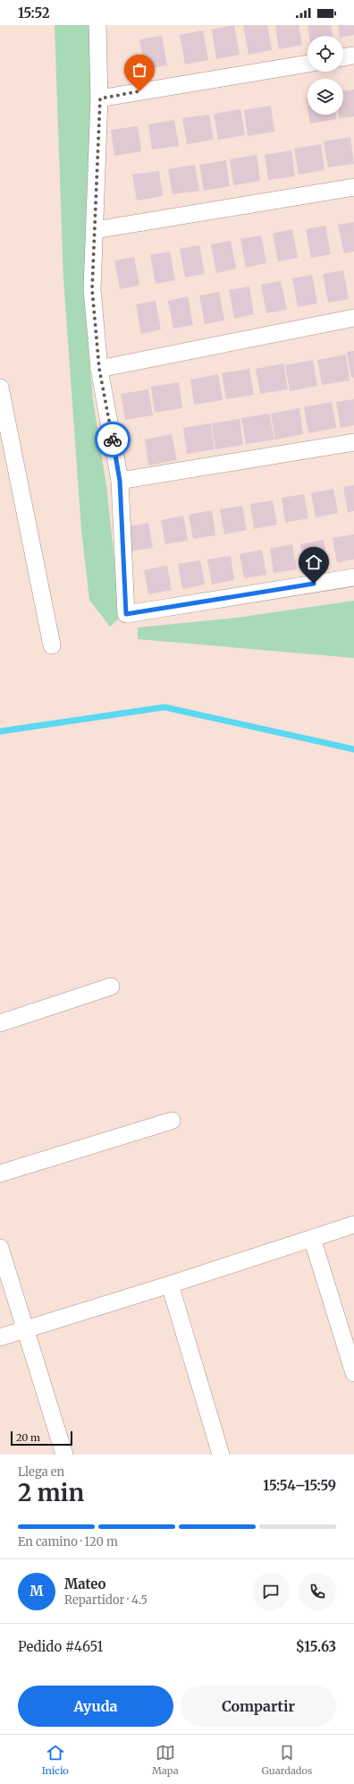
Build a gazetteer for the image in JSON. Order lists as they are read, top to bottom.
{
  "scale_bar": "20 m",
  "page": {
    "status": "15:52",
    "scale": "20 m",
    "heading": ["2 min", "Llega en", "15:54–15:59"],
    "panel": [
      "Mateo",
      "Repartidor · 4.5",
      "Pedido #4651",
      "$15.63"
    ],
    "bar": "En camino · 120 m",
    "round": "M",
    "buttons": ["Ayuda", "Compartir"],
    "tabs": ["Inicio", "Mapa", "Guardados"]
  }
}
